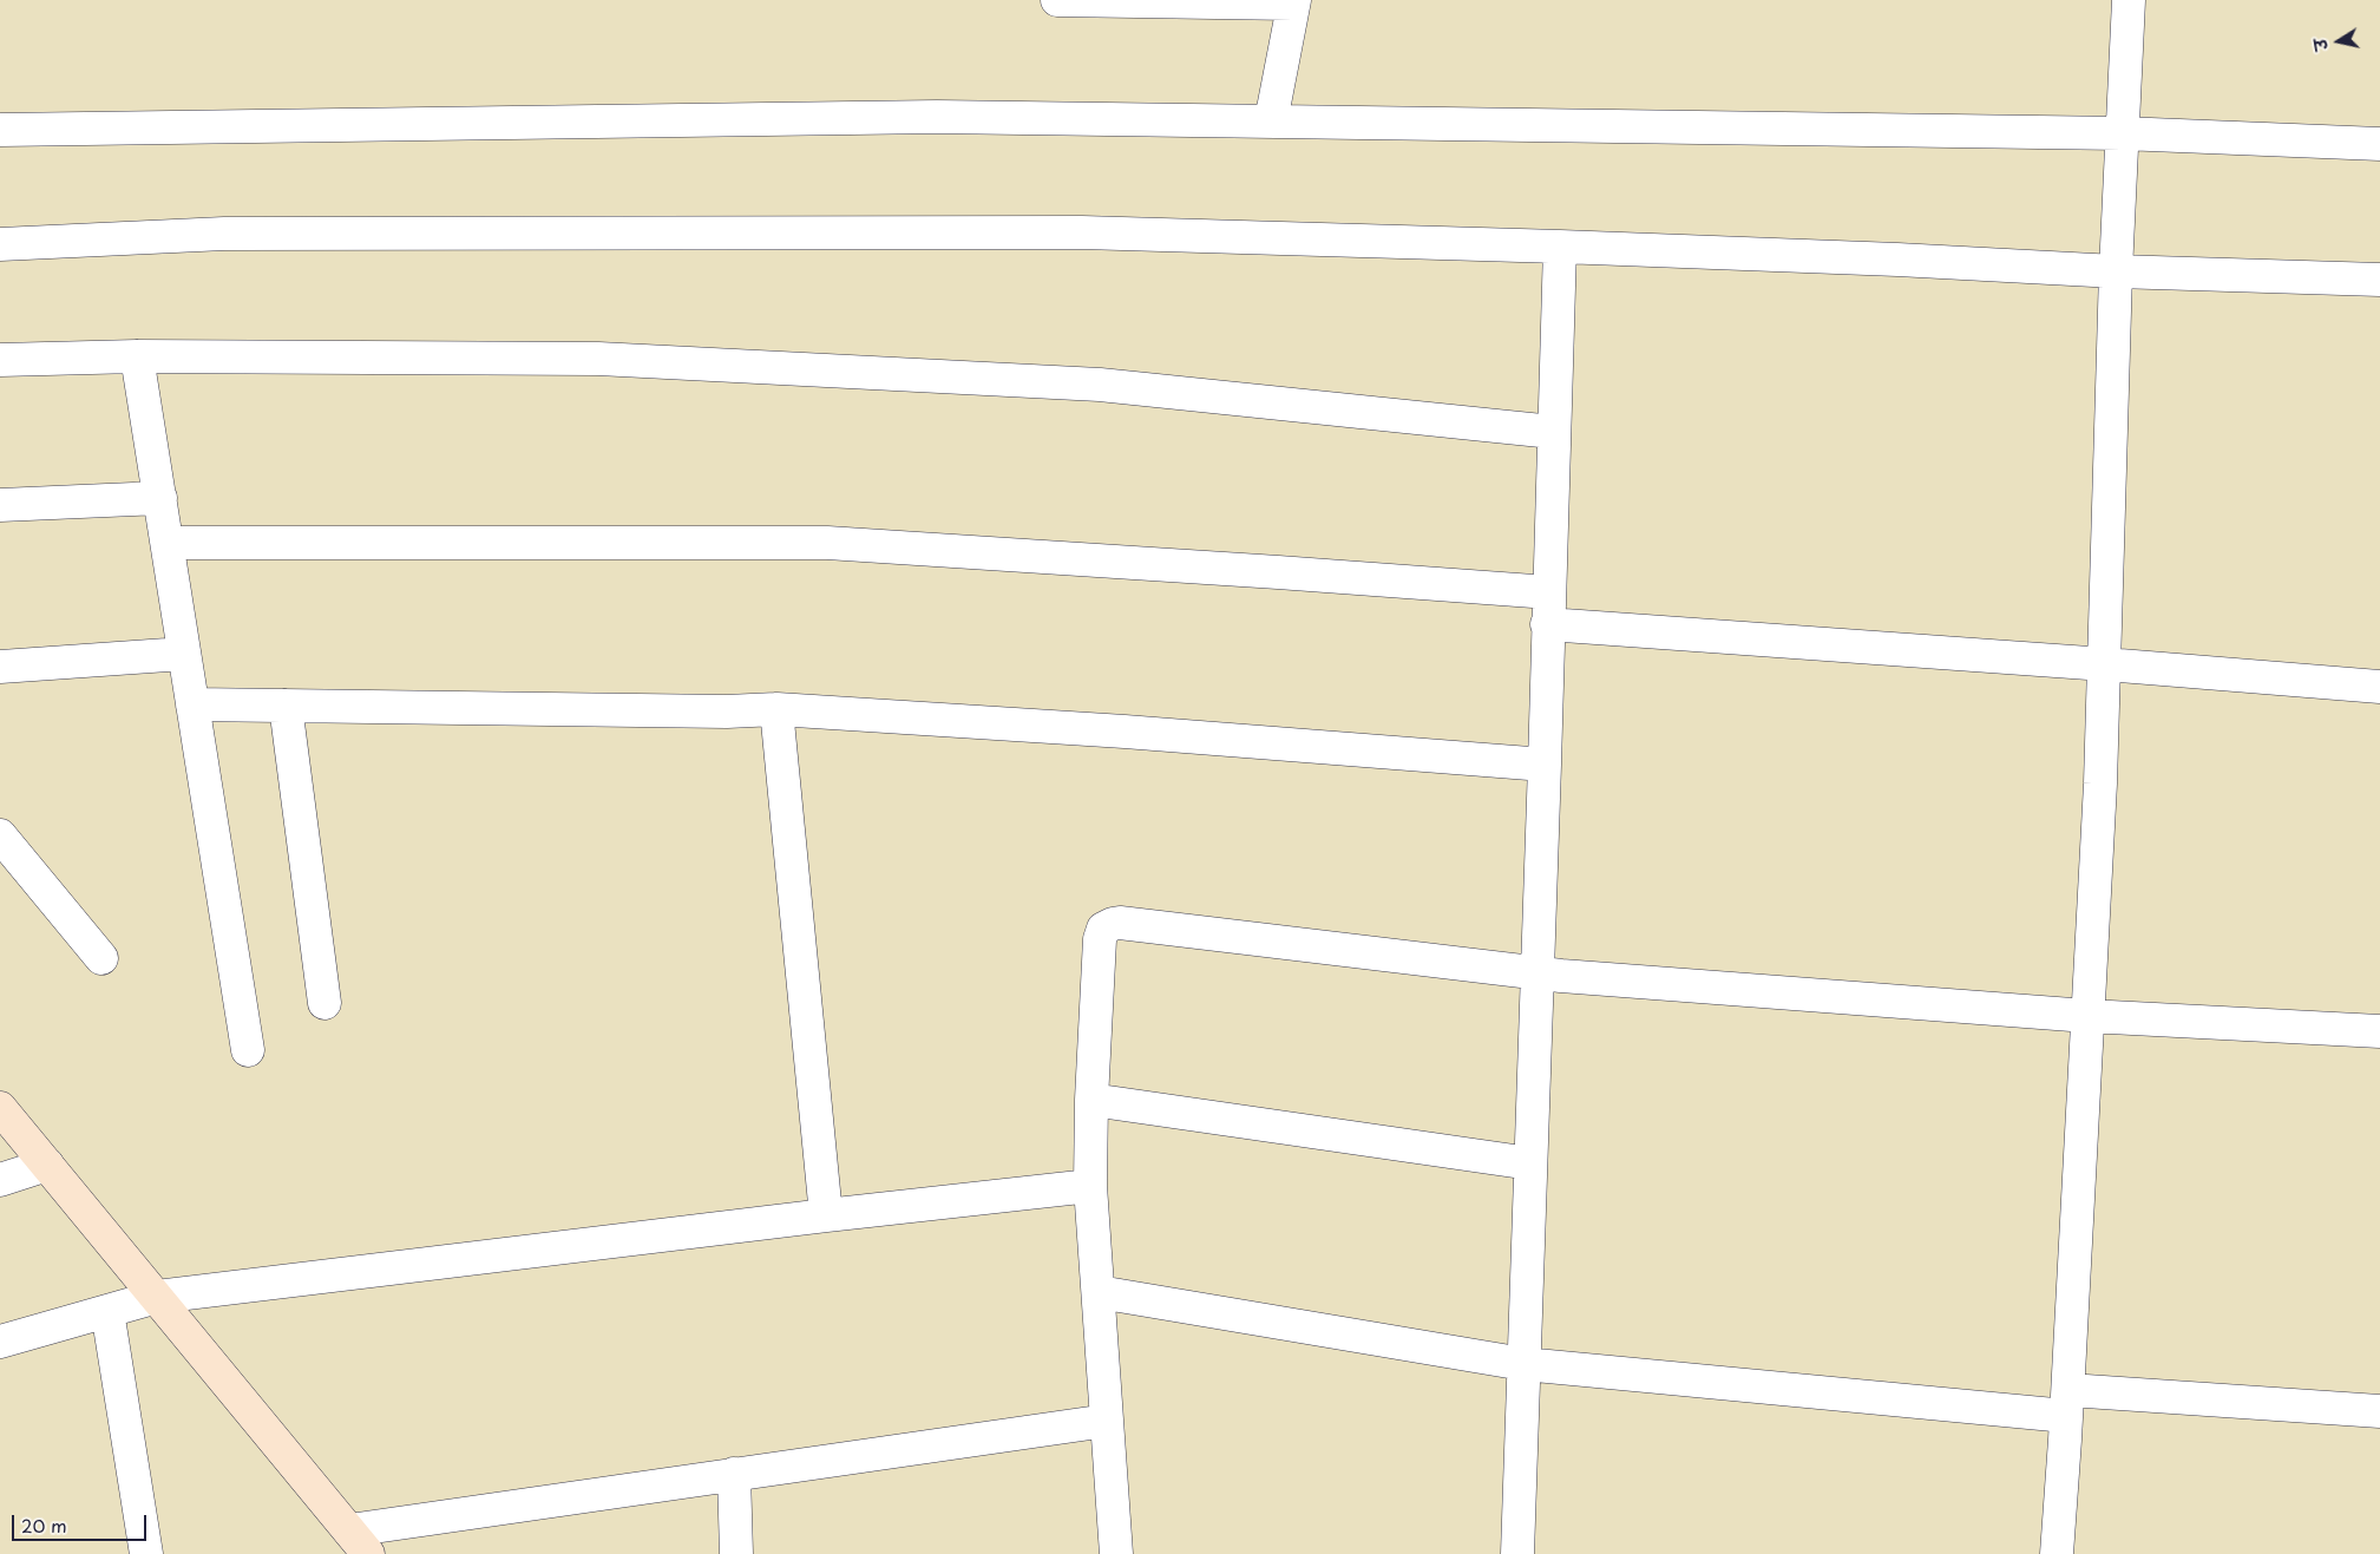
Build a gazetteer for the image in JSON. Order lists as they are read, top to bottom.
{
  "scale_bar": "20 m",
  "north": "left"
}
